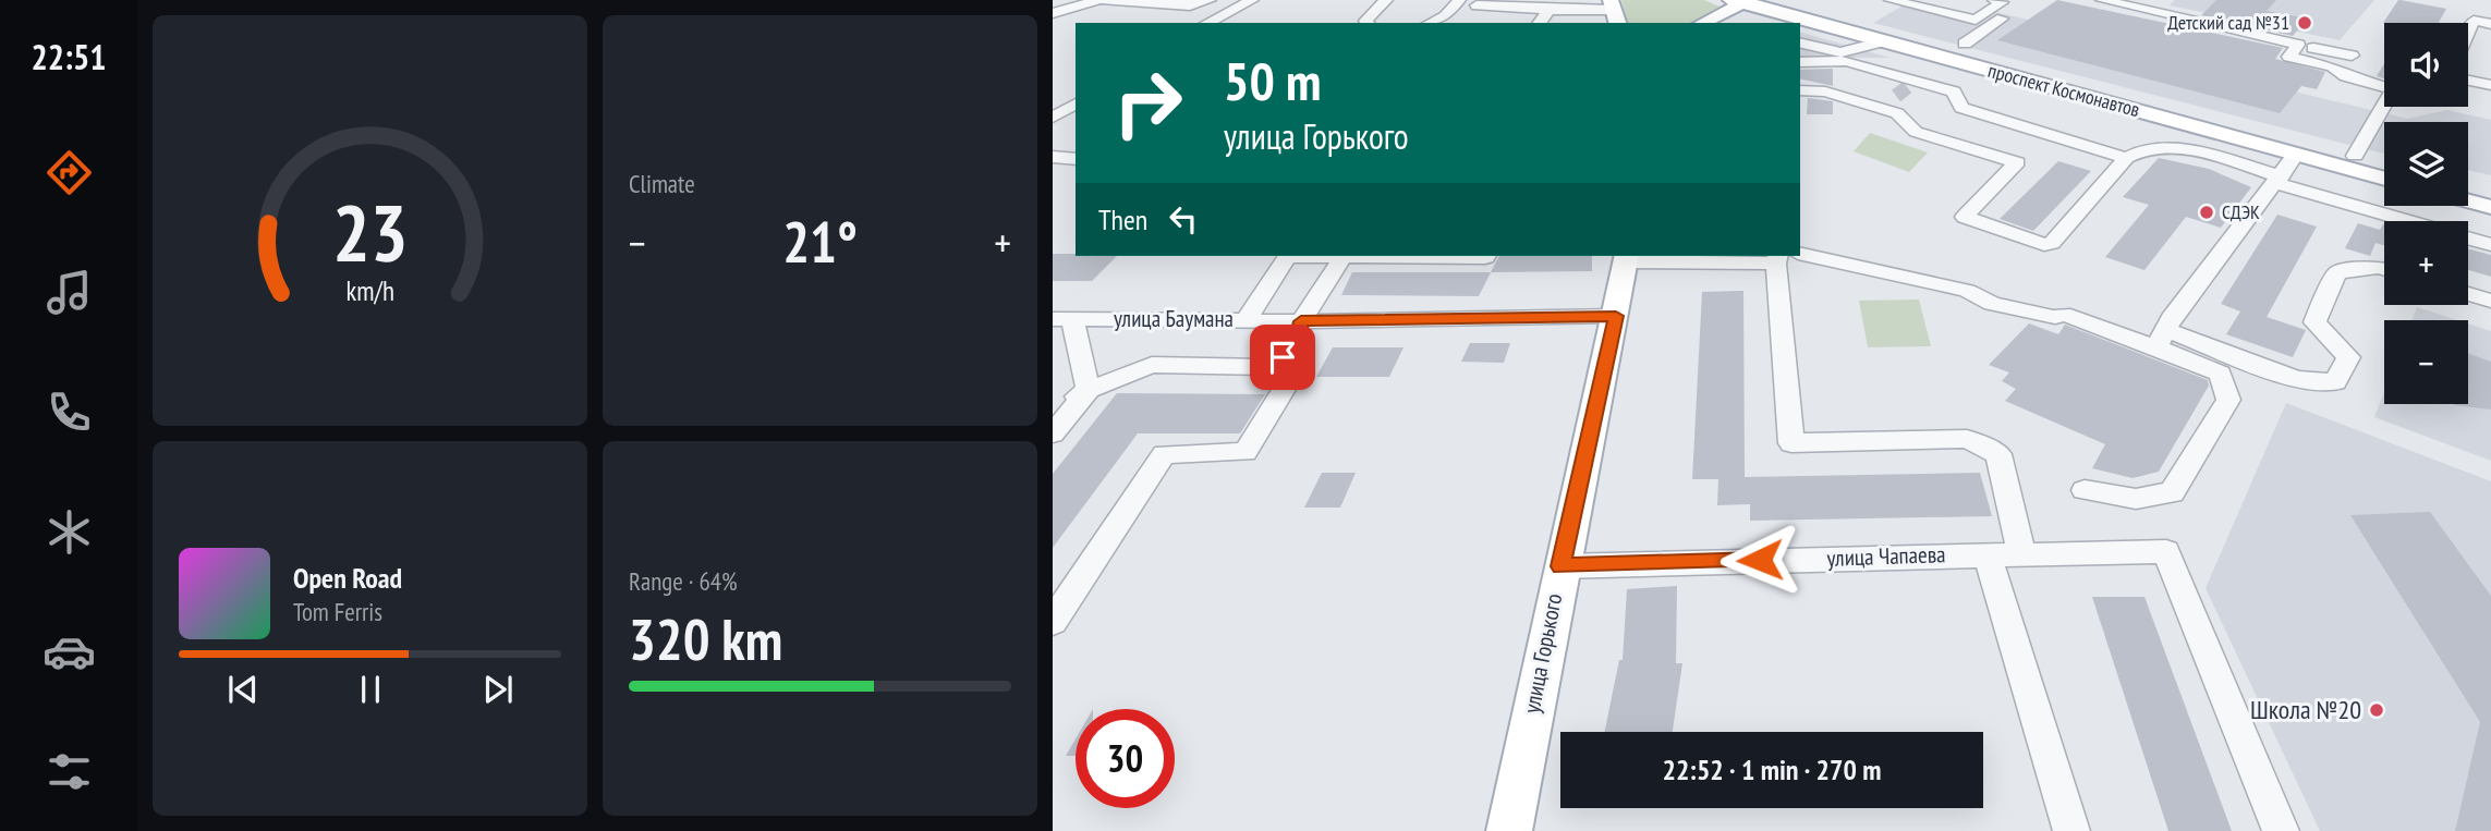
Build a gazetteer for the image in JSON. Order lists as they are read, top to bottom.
{
  "streets": {
    "main road": ["проспект Космонавтов", "улица Горького"],
    "street": ["улица Баумана", "улица Чапаева"]
  },
  "crossings": [
    ["улица Баумана", "улица Горького"],
    ["улица Чапаева", "улица Горького"]
  ],
  "places": ["Детский сад №31", "СДЭК", "Школа №20"],
  "page": {
    "tabs": "22:51",
    "tile": [
      "Climate",
      ["Range · 64%", "320 km"]
    ],
    "map_buttons": ["+", "−"],
    "turn": ["50 m", "улица Горького"],
    "then": "Then",
    "heat": ["−", "21°", "+"],
    "song": ["Open Road", "Tom Ferris"],
    "limit": "30",
    "trip": "22:52 · 1 min · 270 m",
    "gauge": ["23", "km/h"]
  }
}
